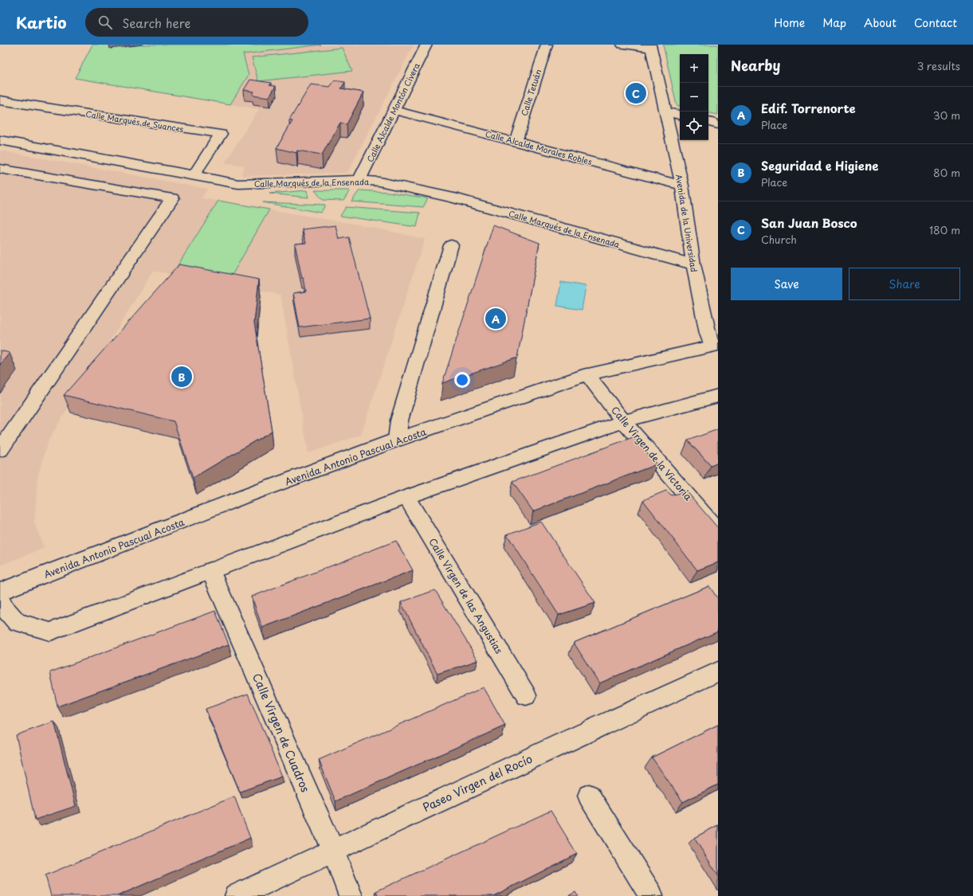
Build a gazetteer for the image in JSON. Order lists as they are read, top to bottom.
{
  "streets": {
    "street": [
      "Calle Tetuán",
      "Calle Alcalde Montón Civera",
      "Calle Marqués de Suances",
      "Calle Alcalde Morales Robles",
      "Calle Marqués de la Ensenada",
      "Avenida de la Universidad",
      "Calle Virgen de la Victoria",
      "Avenida Antonio Pascual Acosta",
      "Calle Virgen de las Angustias",
      "Calle Virgen de Cuadros",
      "Paseo Virgen del Rocío"
    ]
  },
  "crossings": [
    ["Calle Tetuán", "Calle Alcalde Morales Robles"],
    ["Calle Alcalde Montón Civera", "Calle Alcalde Morales Robles"],
    ["Calle Alcalde Montón Civera", "Calle Marqués de la Ensenada"],
    ["Calle Marqués de Suances", "Calle Marqués de la Ensenada"],
    ["Calle Alcalde Morales Robles", "Avenida de la Universidad"],
    ["Calle Marqués de la Ensenada", "Avenida de la Universidad"],
    ["Avenida de la Universidad", "Avenida Antonio Pascual Acosta"],
    ["Calle Virgen de la Victoria", "Avenida Antonio Pascual Acosta"],
    ["Calle Virgen de Cuadros", "Paseo Virgen del Rocío"]
  ],
  "page": {
    "header": "Kartio",
    "search": "Search here",
    "nav": [
      "Home",
      "Map",
      "About",
      "Contact"
    ],
    "heading": ["Nearby", "3 results"],
    "map_buttons": ["+", "−"],
    "pins": ["C", "A", "B"],
    "list": [
      {
        "mark": "A",
        "name": "Edif. Torrenorte",
        "note": "Place",
        "value": "30 m"
      },
      {
        "mark": "B",
        "name": "Seguridad e Higiene",
        "note": "Place",
        "value": "80 m"
      },
      {
        "mark": "C",
        "name": "San Juan Bosco",
        "note": "Church",
        "value": "180 m"
      }
    ],
    "buttons": ["Save", "Share"]
  }
}
